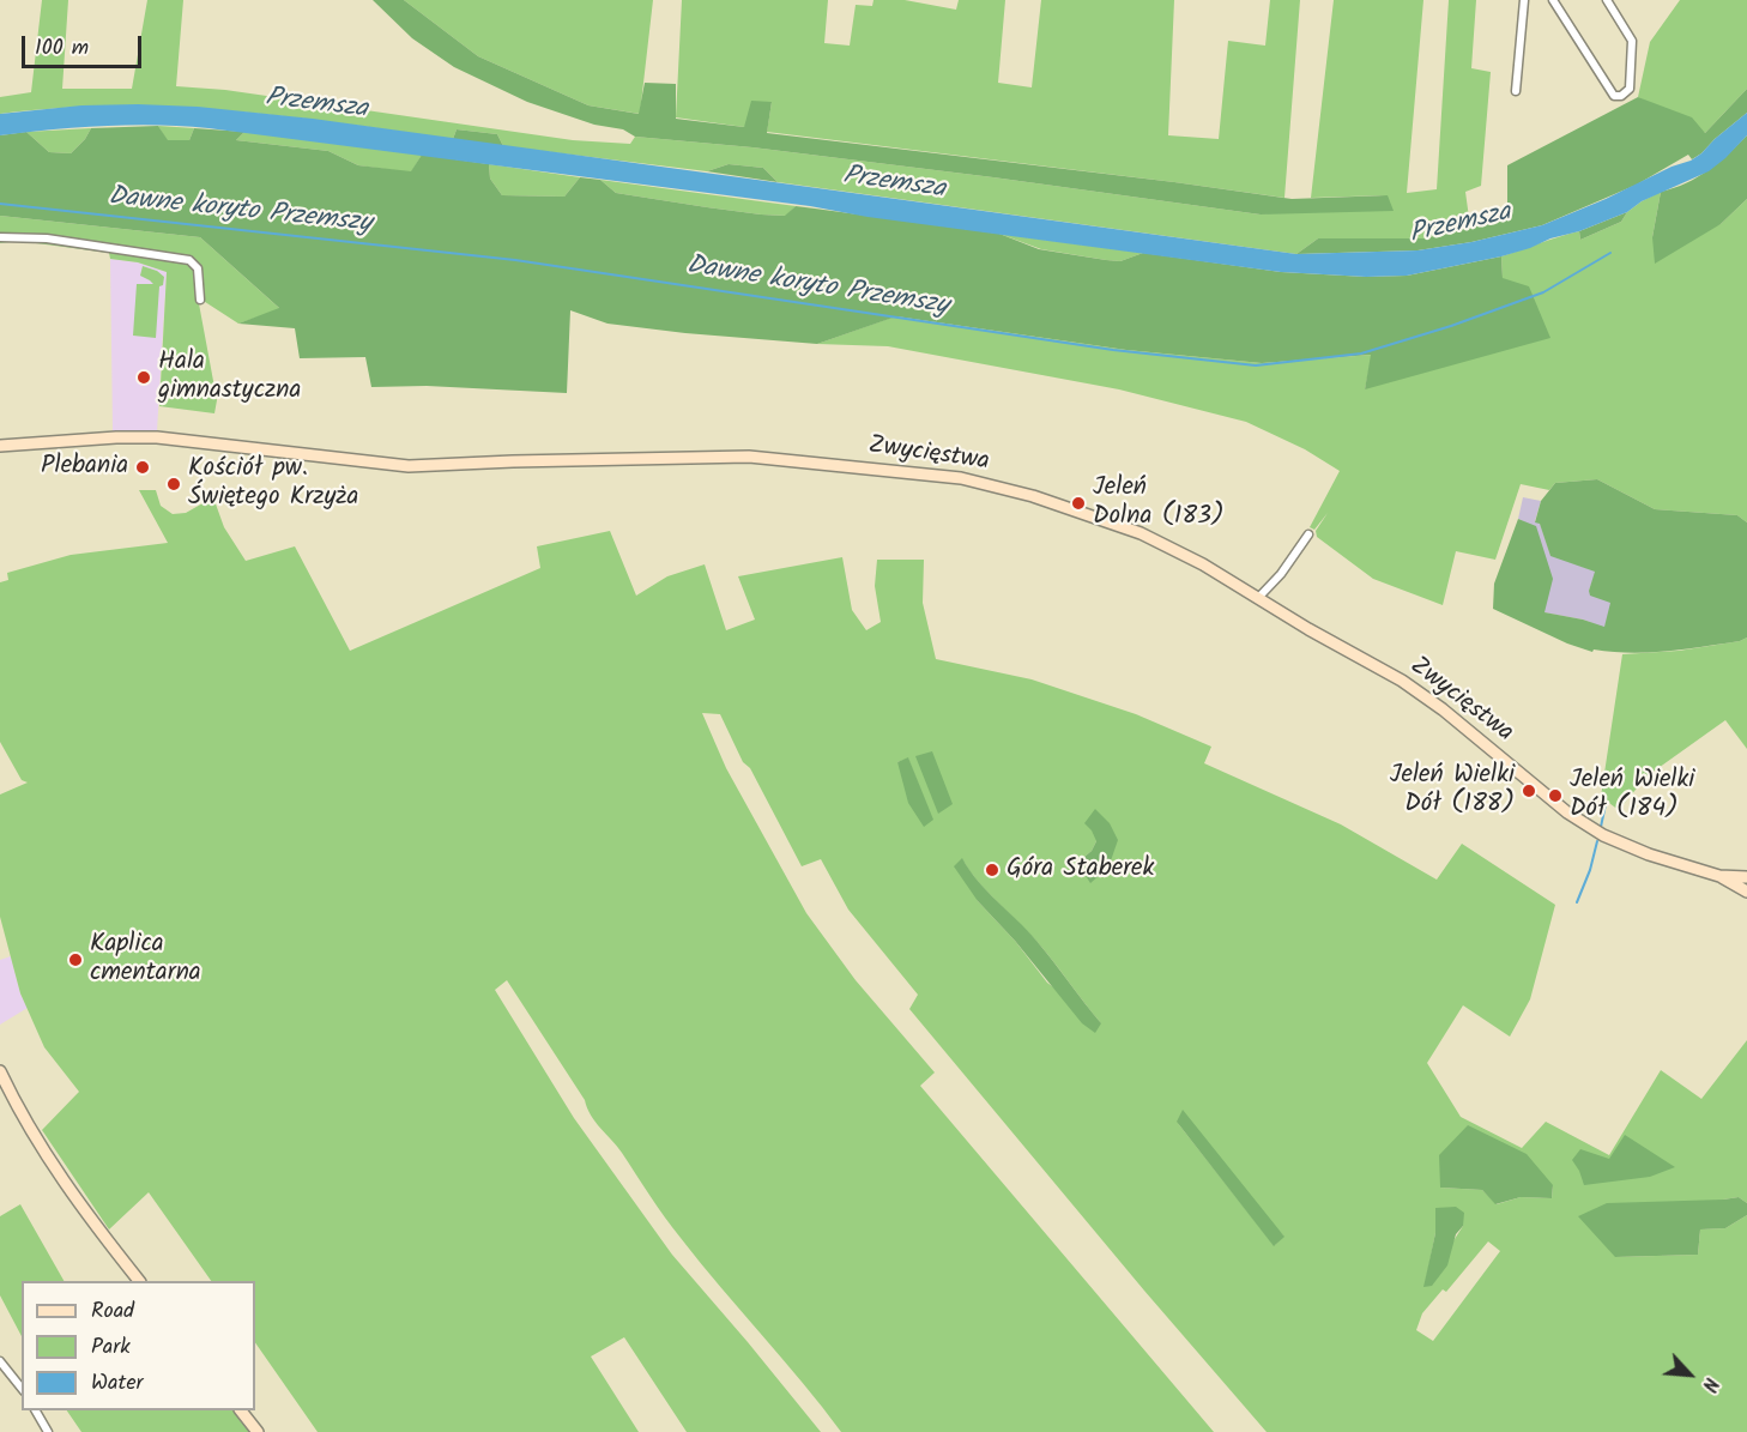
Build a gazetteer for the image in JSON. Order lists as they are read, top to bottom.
{
  "streets": {
    "street": ["Zwycięstwa"]
  },
  "water": ["Przemsza", "Dawne koryto Przemszy"],
  "places": [
    "Hala gimnastyczna",
    "Plebania",
    "Kościół pw. Świętego Krzyża",
    "Jeleń Dolna (183)",
    "Jeleń Wielki Dół (188)",
    "Jeleń Wielki Dół (184)",
    "Góra Staberek",
    "Kaplica cmentarna"
  ],
  "legend": ["Road", "Park", "Water"],
  "scale_bar": "100 m",
  "north": "bottom right"
}
